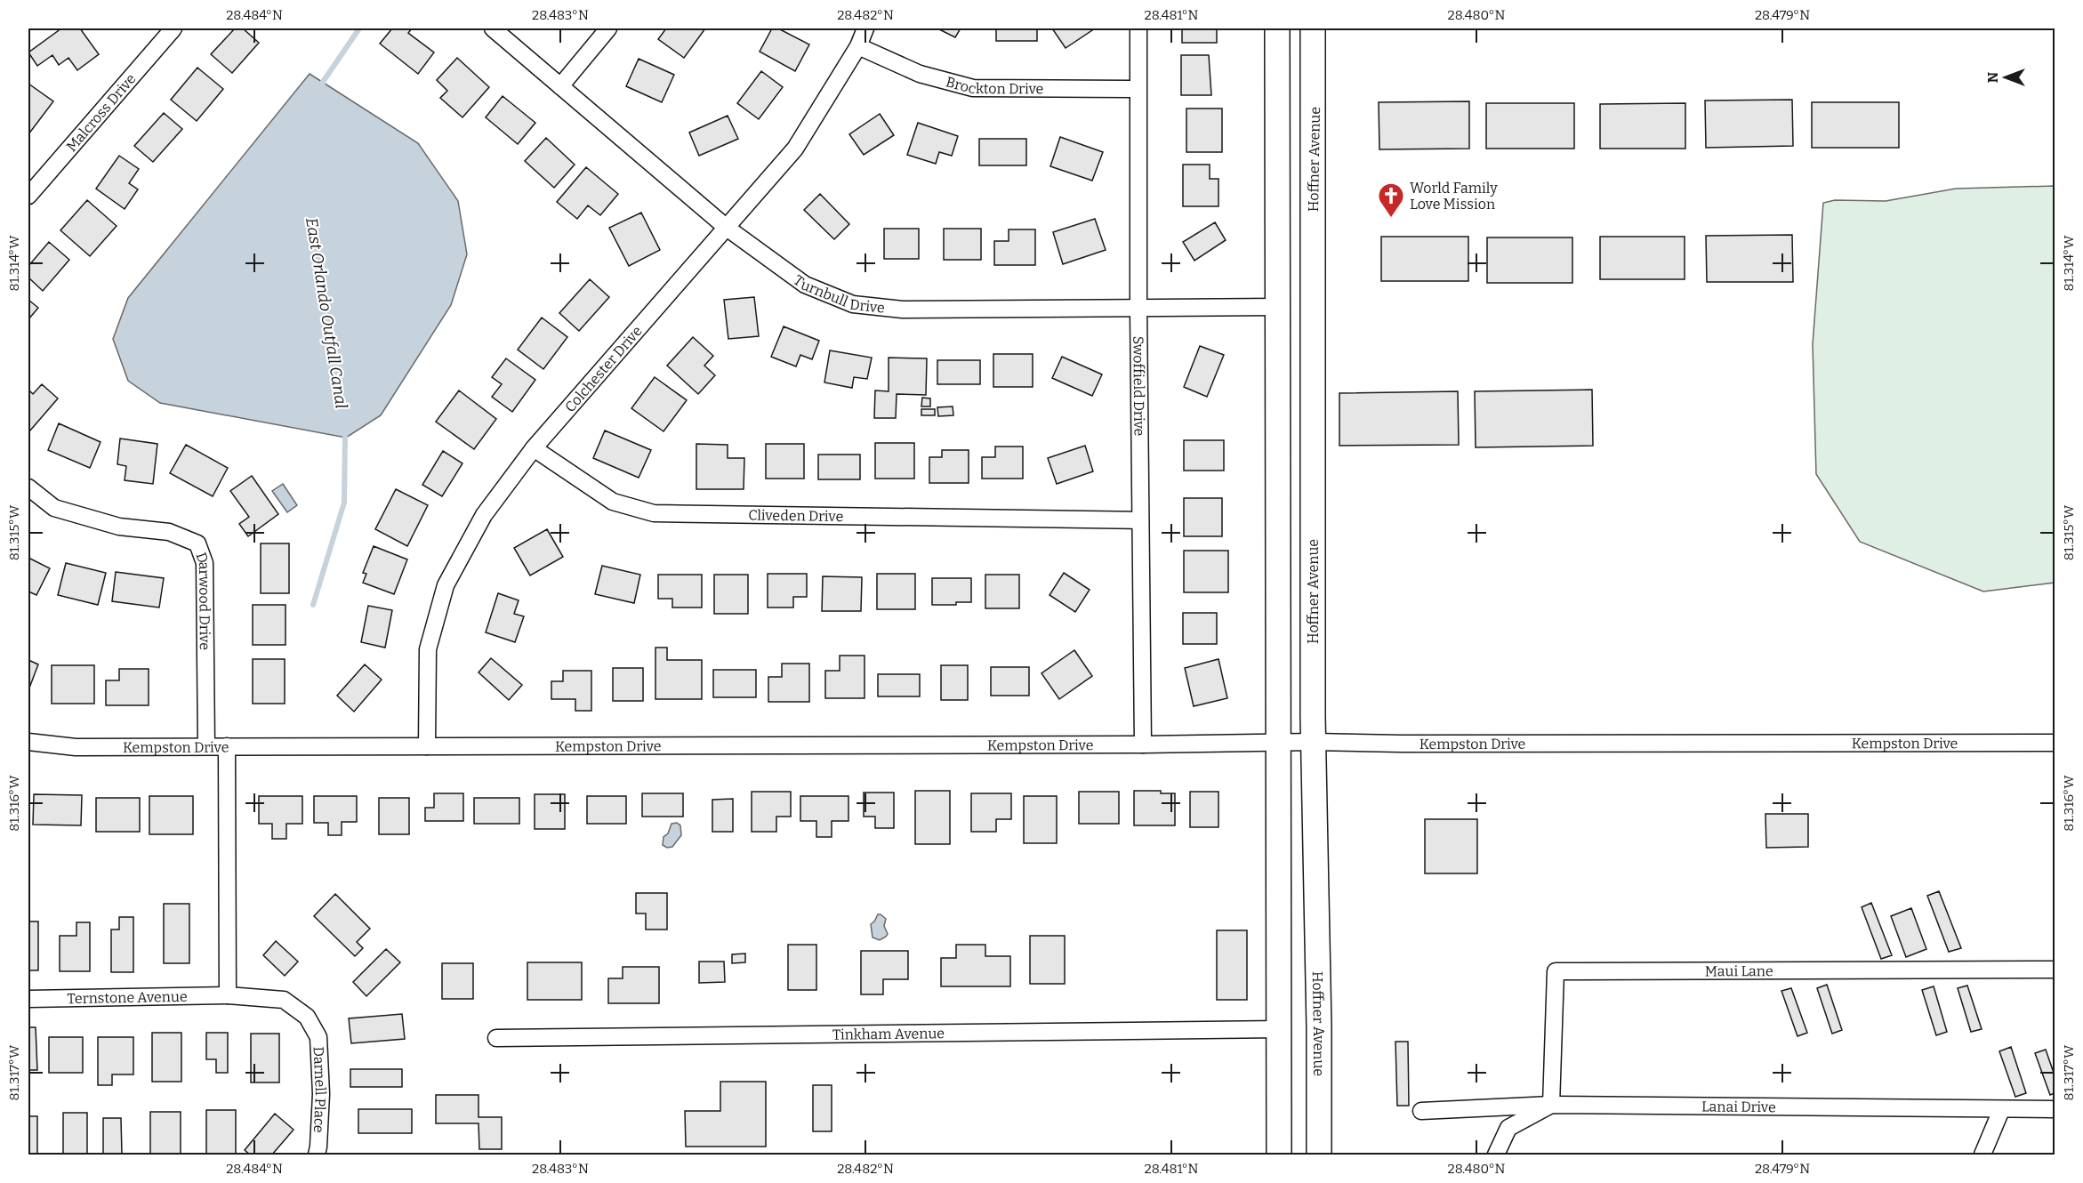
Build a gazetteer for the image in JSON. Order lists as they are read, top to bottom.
{
  "streets": {
    "main road": ["Hoffner Avenue"],
    "street": [
      "Brockton Drive",
      "Malcross Drive",
      "Turnbull Drive",
      "Colchester Drive",
      "Swoffield Drive",
      "Cliveden Drive",
      "Darwood Drive",
      "Kempston Drive",
      "Maui Lane",
      "Ternstone Avenue",
      "Tinkham Avenue",
      "Darnell Place",
      "Lanai Drive"
    ]
  },
  "crossings": [
    ["Brockton Drive", "Colchester Drive"],
    ["Brockton Drive", "Swoffield Drive"],
    ["Hoffner Avenue", "Kempston Drive"],
    ["Turnbull Drive", "Colchester Drive"],
    ["Turnbull Drive", "Swoffield Drive"],
    ["Colchester Drive", "Cliveden Drive"],
    ["Colchester Drive", "Kempston Drive"],
    ["Swoffield Drive", "Cliveden Drive"],
    ["Swoffield Drive", "Kempston Drive"],
    ["Darwood Drive", "Kempston Drive"],
    ["Maui Lane", "Lanai Drive"],
    ["Ternstone Avenue", "Darnell Place"]
  ],
  "water": ["East Orlando Outfall Canal"],
  "places": {
    "church": ["World Family Love Mission"]
  },
  "north": "left",
  "coordinates": [
    "28.484°N",
    "28.483°N",
    "28.482°N",
    "28.481°N",
    "28.480°N",
    "28.479°N",
    "81.314°W",
    "81.315°W",
    "81.316°W",
    "81.317°W"
  ]
}
